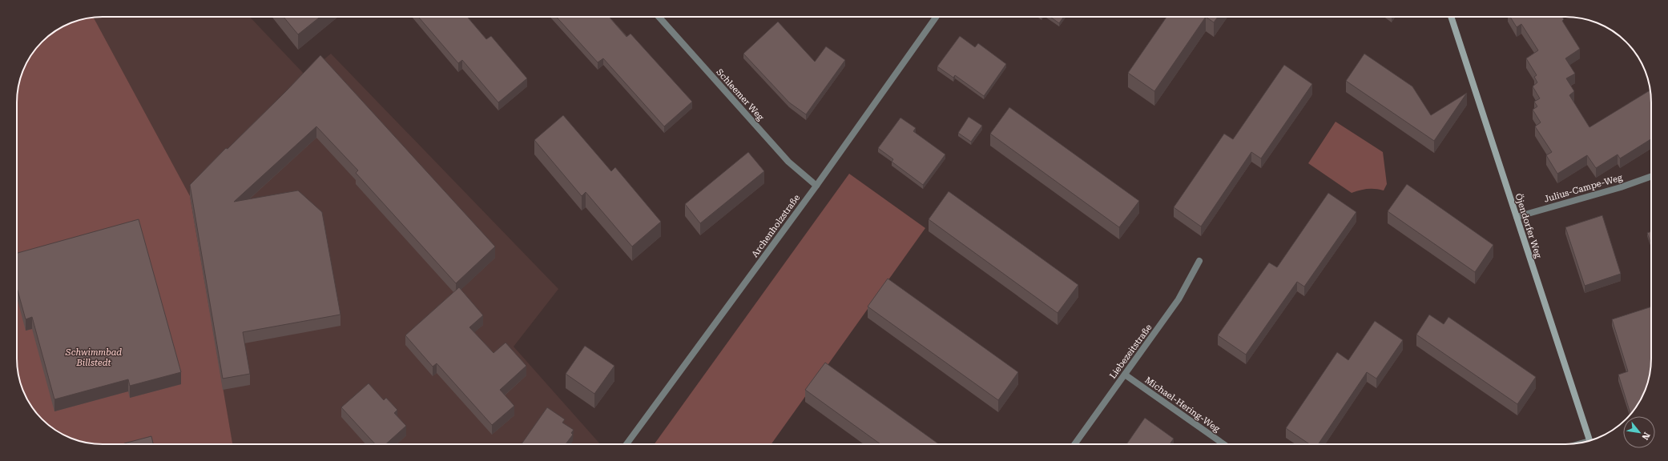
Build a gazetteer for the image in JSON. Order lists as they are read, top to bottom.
{
  "streets": {
    "street": [
      "Schleemer Weg",
      "Julius-Campe-Weg",
      "Archenholzstraße",
      "Öjendorfer Weg",
      "Liebezeitstraße",
      "Michael-Hering-Weg"
    ]
  },
  "crossings": [
    ["Schleemer Weg", "Archenholzstraße"],
    ["Julius-Campe-Weg", "Öjendorfer Weg"],
    ["Liebezeitstraße", "Michael-Hering-Weg"]
  ],
  "parks": ["Schwimmbad Billstedt"],
  "north": "bottom right"
}
